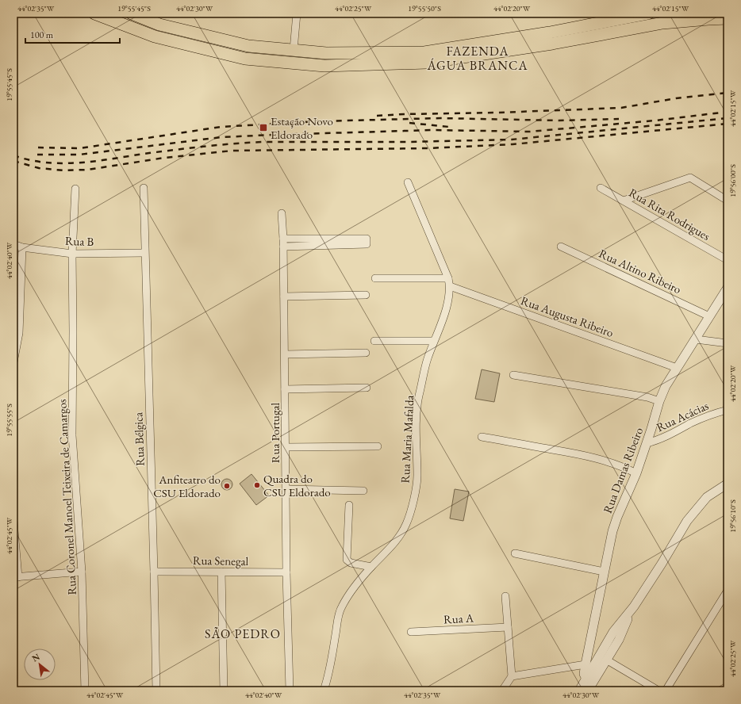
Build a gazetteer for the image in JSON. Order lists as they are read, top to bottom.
{
  "streets": {
    "street": [
      "Rua Rita Rodrigues",
      "Rua B",
      "Rua Altino Ribeiro",
      "Rua Augusta Ribeiro",
      "Rua Acácias",
      "Rua Portugal",
      "Rua Bélgica",
      "Rua Maria Mafalda",
      "Rua Damas Ribeiro",
      "Rua Coronel Manoel Teixeira de Camargos",
      "Rua Senegal",
      "Rua A"
    ]
  },
  "crossings": [
    ["Rua B", "Rua Bélgica"],
    ["Rua B", "Rua Coronel Manoel Teixeira de Camargos"],
    ["Rua Altino Ribeiro", "Rua Damas Ribeiro"],
    ["Rua Augusta Ribeiro", "Rua Maria Mafalda"],
    ["Rua Augusta Ribeiro", "Rua Damas Ribeiro"],
    ["Rua Acácias", "Rua Damas Ribeiro"],
    ["Rua Portugal", "Rua Senegal"],
    ["Rua Bélgica", "Rua Senegal"]
  ],
  "districts": ["FAZENDA ÁGUA BRANCA", "SÃO PEDRO"],
  "places": {
    "transit": ["Estação Novo Eldorado"],
    "other": ["Quadra do CSU Eldorado", "Anfiteatro do CSU Eldorado"]
  },
  "scale_bar": "100 m",
  "north": "top left",
  "coordinates": [
    "44°02'35\"W",
    "19°55'45\"S",
    "44°02'30\"W",
    "44°02'25\"W",
    "19°55'50\"S",
    "44°02'20\"W",
    "44°02'15\"W",
    "19°56'00\"S",
    "44°02'40\"W",
    "19°55'55\"S",
    "19°56'10\"S",
    "44°02'45\"W"
  ]
}
